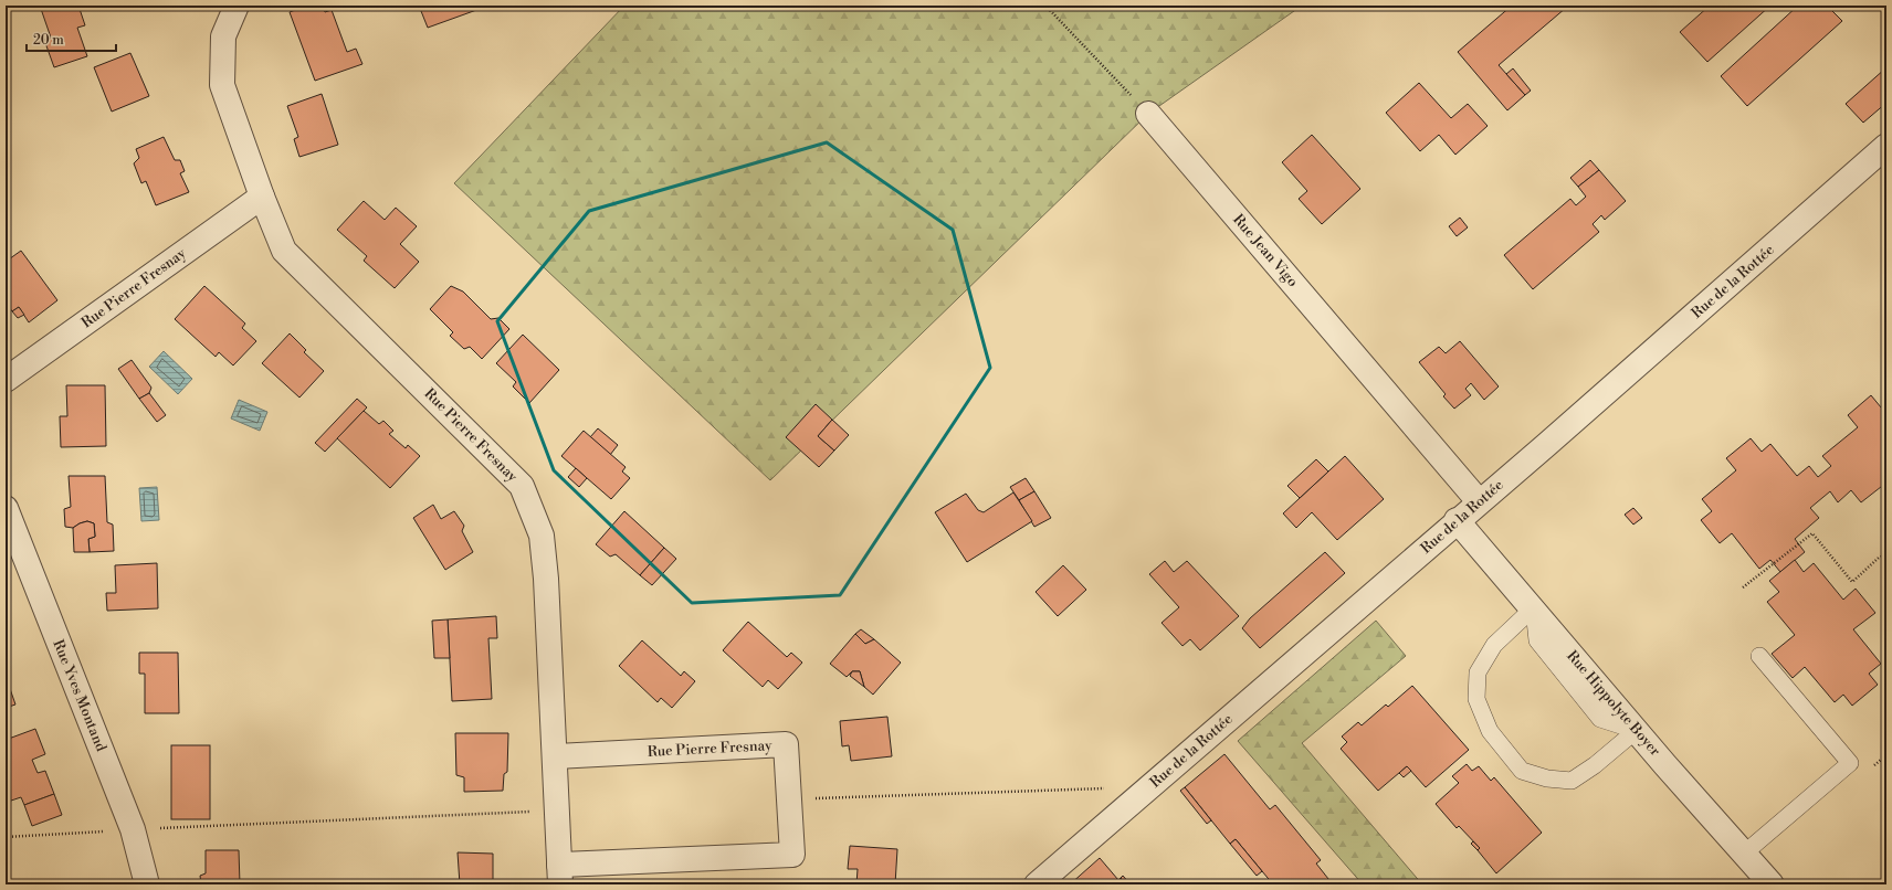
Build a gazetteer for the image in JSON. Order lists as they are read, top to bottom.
{
  "streets": {
    "street": [
      "Rue Jean Vigo",
      "Rue de la Rottée",
      "Rue Pierre Fresnay",
      "Rue Yves Montand",
      "Rue Hippolyte Boyer"
    ]
  },
  "crossings": [
    ["Rue Jean Vigo", "Rue de la Rottée"],
    ["Rue de la Rottée", "Rue Hippolyte Boyer"]
  ],
  "scale_bar": "20 m"
}
